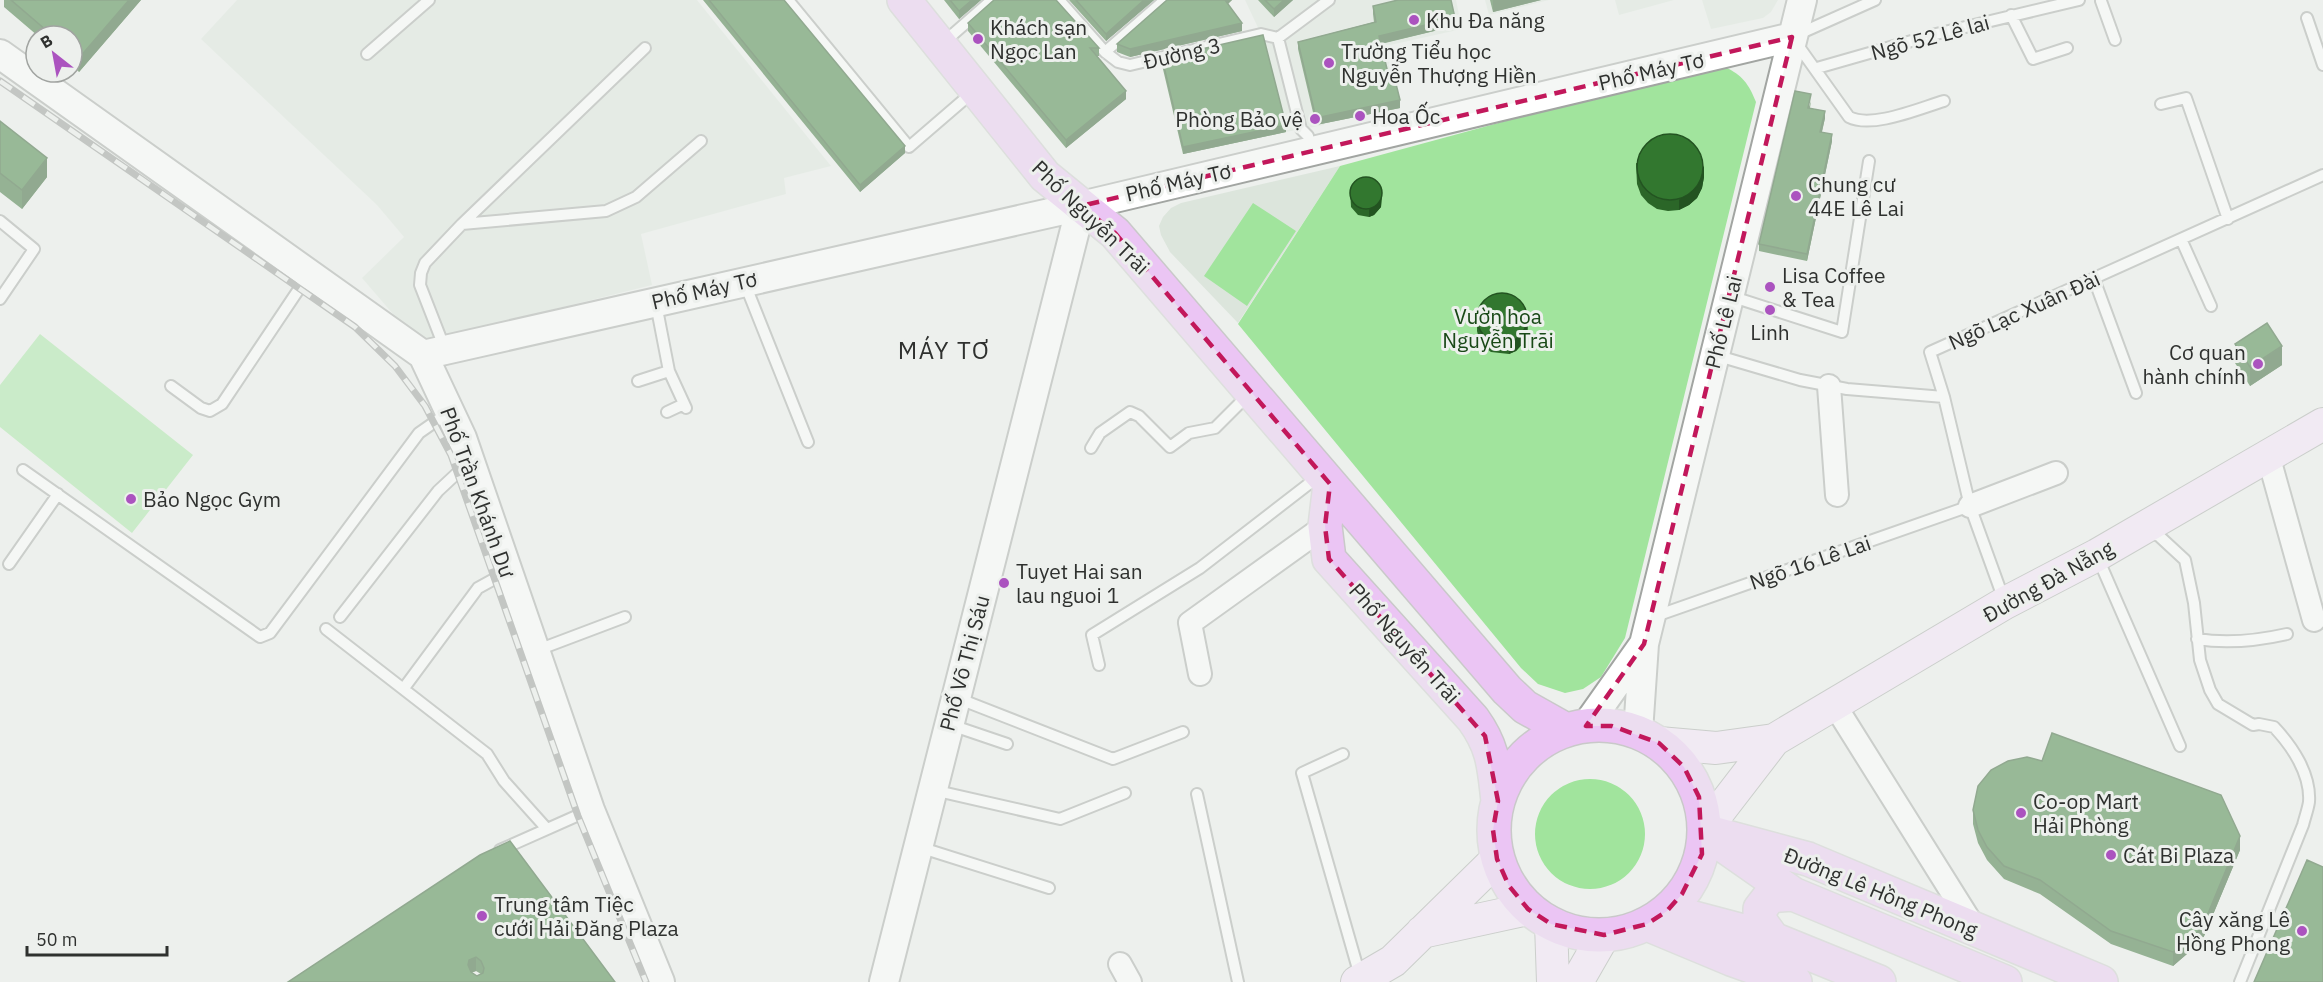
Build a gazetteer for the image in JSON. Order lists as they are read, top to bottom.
{
  "streets": {
    "main road": ["Phố Nguyễn Trãi", "Đường Đà Nẵng", "Đường Lê Hồng Phong"],
    "street": [
      "Phố Máy Tơ",
      "Phố Lê Lai",
      "Phố Trần Khánh Dư",
      "Phố Võ Thị Sáu"
    ],
    "lane": [
      "Ngõ 52 Lê lai",
      "Đường 3",
      "Ngõ Lạc Xuân Đài",
      "Ngõ 16 Lê Lai"
    ]
  },
  "crossings": [
    ["Phố Máy Tơ", "Phố Nguyễn Trãi"],
    ["Phố Máy Tơ", "Phố Lê Lai"],
    ["Phố Máy Tơ", "Phố Trần Khánh Dư"],
    ["Phố Máy Tơ", "Phố Võ Thị Sáu"],
    ["Phố Nguyễn Trãi", "Phố Lê Lai"],
    ["Phố Nguyễn Trãi", "Đường Đà Nẵng"],
    ["Phố Nguyễn Trãi", "Phố Võ Thị Sáu"],
    ["Phố Nguyễn Trãi", "Đường Lê Hồng Phong"],
    ["Ngõ Lạc Xuân Đài", "Ngõ 16 Lê Lai"],
    ["Ngõ Lạc Xuân Đài", "Đường Đà Nẵng"],
    ["Phố Lê Lai", "Ngõ 16 Lê Lai"],
    ["Phố Lê Lai", "Đường Đà Nẵng"],
    ["Phố Lê Lai", "Đường Lê Hồng Phong"],
    ["Đường Đà Nẵng", "Đường Lê Hồng Phong"]
  ],
  "districts": ["MÁY TƠ"],
  "parks": ["Vườn hoa Nguyễn Trãi"],
  "places": [
    "Khu Đa năng",
    "Khách sạn Ngọc Lan",
    "Trường Tiểu học Nguyễn Thượng Hiền",
    "Hoa Ốc",
    "Phòng Bảo vệ",
    "Chung cư 44E Lê Lai",
    "Lisa Coffee & Tea",
    "Linh",
    "Cơ quan hành chính",
    "Bảo Ngọc Gym",
    "Tuyet Hai san lau nguoi 1",
    "Co-op Mart Hải Phòng",
    "Cát Bi Plaza",
    "Trung tâm Tiệc cưới Hải Đăng Plaza",
    "Cây xăng Lê Hồng Phong"
  ],
  "scale_bar": "50 m",
  "north": "top left"
}
